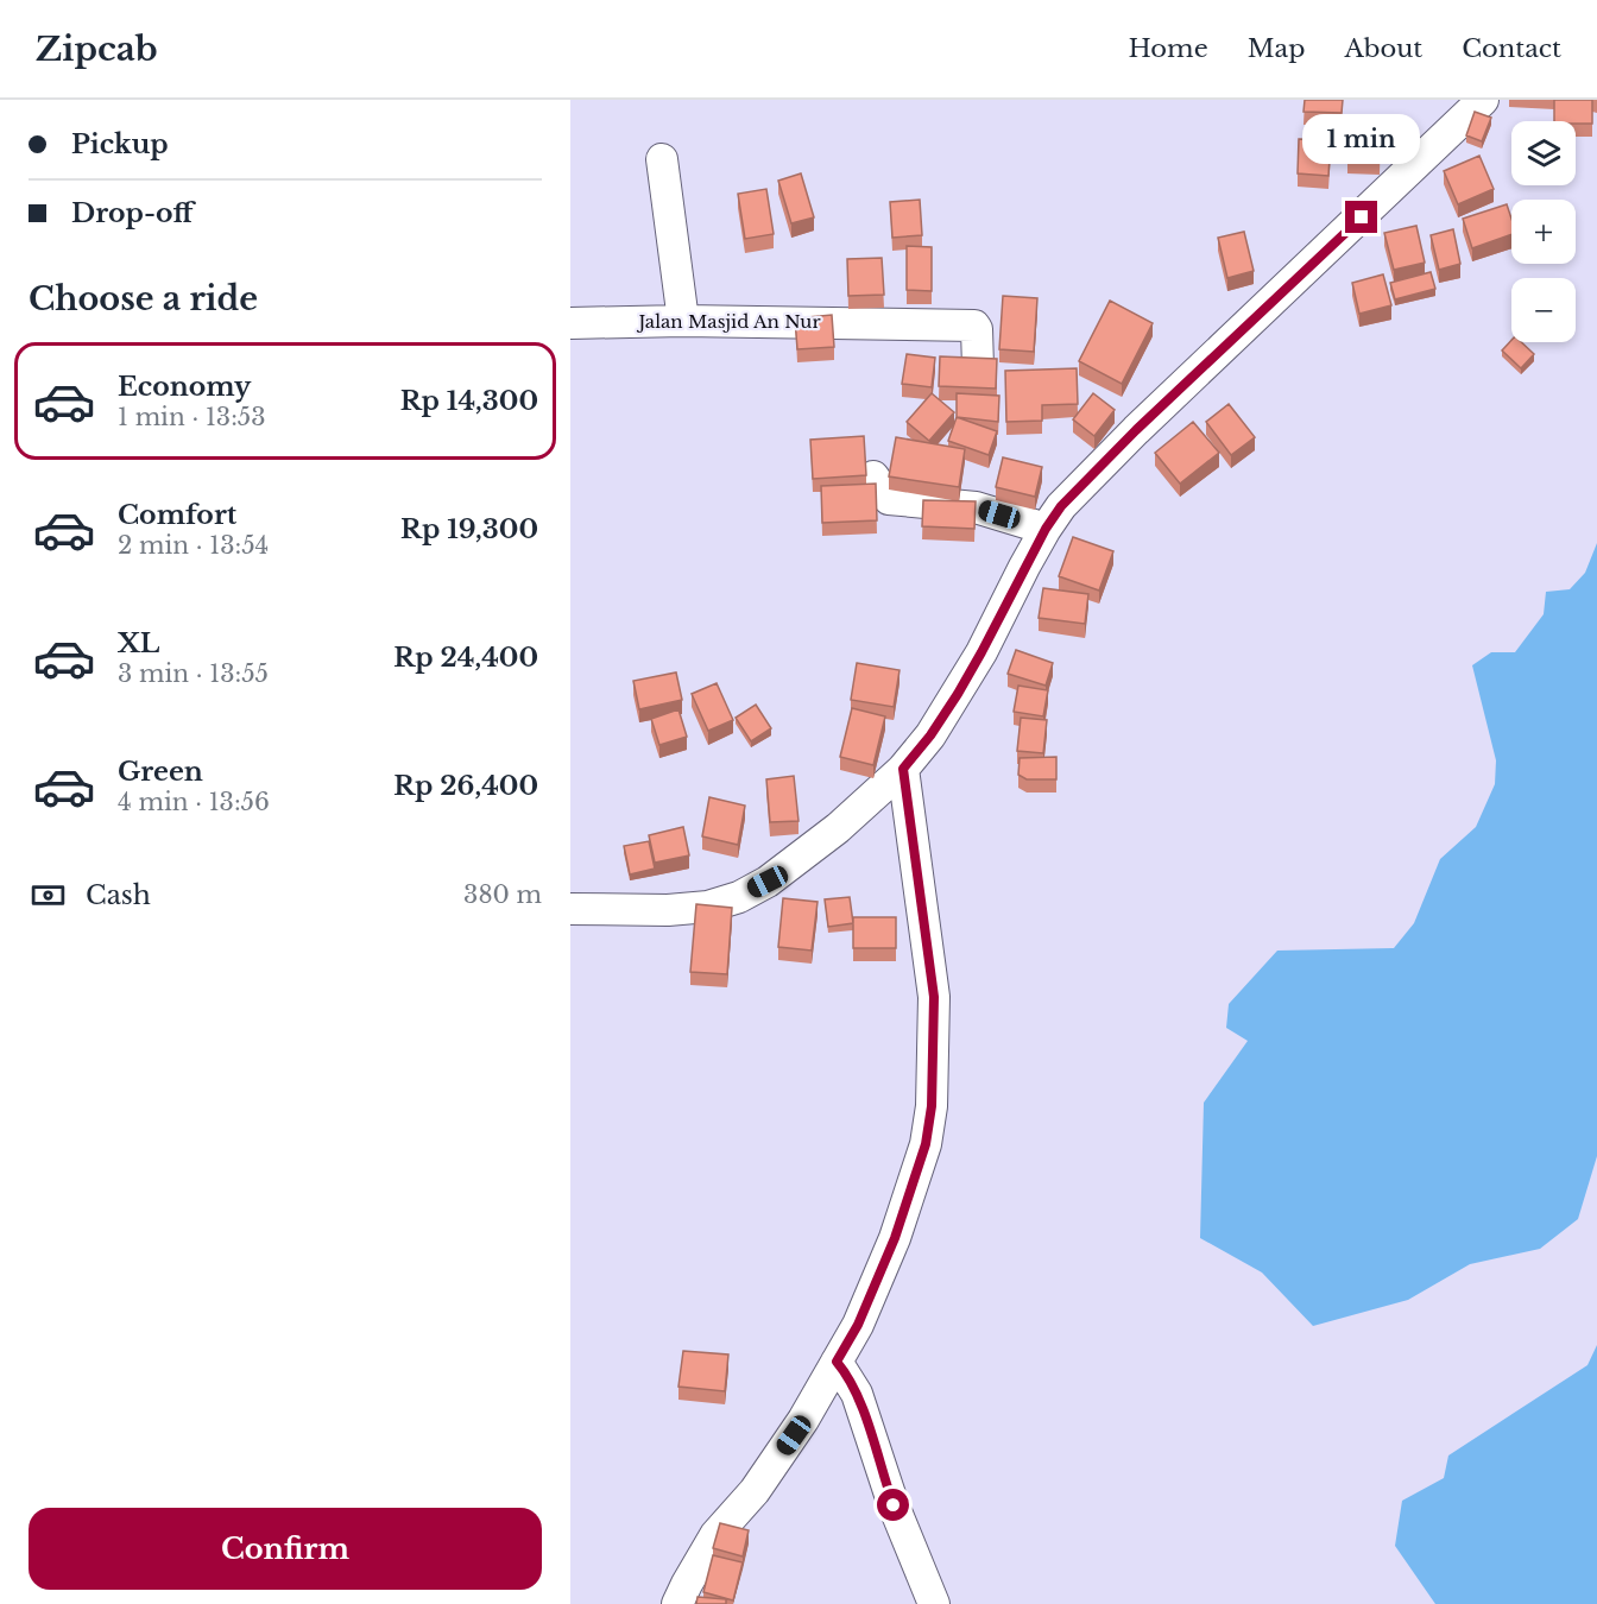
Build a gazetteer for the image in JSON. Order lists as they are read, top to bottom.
{
  "streets": {
    "street": ["Jalan Masjid An Nur"]
  },
  "page": {
    "header": "Zipcab",
    "nav": [
      "Home",
      "Map",
      "About",
      "Contact"
    ],
    "banner": ["Pickup", "Drop-off"],
    "bubble": "1 min",
    "map_buttons": ["+", "−"],
    "heading": "Choose a ride",
    "list": [
      {
        "name": "Economy",
        "note": "1 min · 13:53",
        "value": "Rp 14,300"
      },
      {
        "name": "Comfort",
        "note": "2 min · 13:54",
        "value": "Rp 19,300"
      },
      {
        "name": "XL",
        "note": "3 min · 13:55",
        "value": "Rp 24,400"
      },
      {
        "name": "Green",
        "note": "4 min · 13:56",
        "value": "Rp 26,400"
      }
    ],
    "pay": ["Cash", "380 m"],
    "buttons": "Confirm"
  }
}
